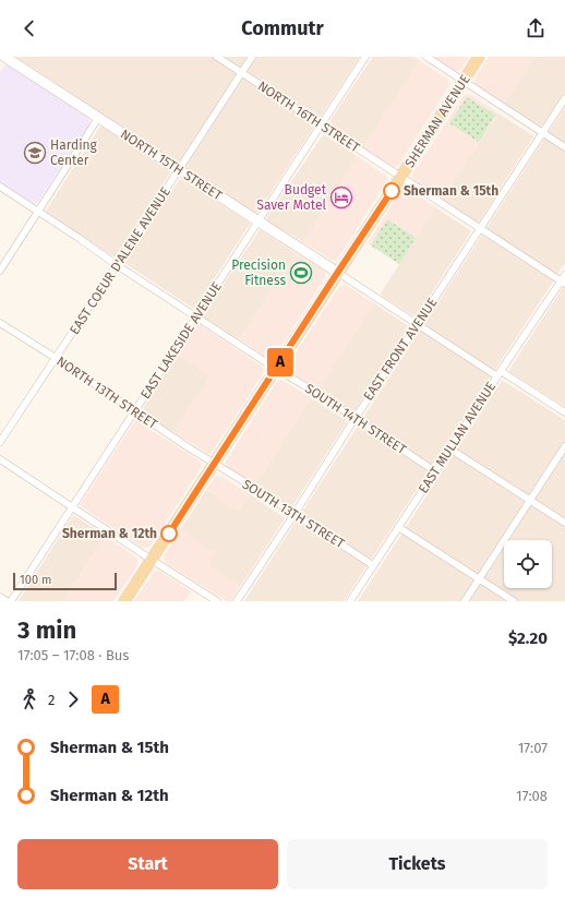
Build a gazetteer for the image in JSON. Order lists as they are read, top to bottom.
{
  "streets": {
    "main road": ["SHERMAN AVENUE", "NORTH 15TH STREET"],
    "street": [
      "NORTH 16TH STREET",
      "EAST COEUR D'ALENE AVENUE",
      "EAST LAKESIDE AVENUE",
      "EAST FRONT AVENUE",
      "NORTH 13TH STREET",
      "SOUTH 14TH STREET",
      "EAST MULLAN AVENUE",
      "SOUTH 13TH STREET"
    ]
  },
  "crossings": [
    ["NORTH 16TH STREET", "SHERMAN AVENUE"],
    ["NORTH 16TH STREET", "EAST COEUR D'ALENE AVENUE"],
    ["NORTH 16TH STREET", "EAST LAKESIDE AVENUE"],
    ["NORTH 16TH STREET", "EAST FRONT AVENUE"],
    ["NORTH 16TH STREET", "EAST MULLAN AVENUE"],
    ["SHERMAN AVENUE", "NORTH 15TH STREET"],
    ["SHERMAN AVENUE", "NORTH 13TH STREET"],
    ["SHERMAN AVENUE", "SOUTH 14TH STREET"],
    ["SHERMAN AVENUE", "SOUTH 13TH STREET"],
    ["NORTH 15TH STREET", "EAST COEUR D'ALENE AVENUE"],
    ["NORTH 15TH STREET", "EAST LAKESIDE AVENUE"],
    ["EAST COEUR D'ALENE AVENUE", "NORTH 13TH STREET"],
    ["EAST COEUR D'ALENE AVENUE", "SOUTH 14TH STREET"],
    ["EAST LAKESIDE AVENUE", "NORTH 13TH STREET"],
    ["EAST LAKESIDE AVENUE", "SOUTH 14TH STREET"],
    ["EAST FRONT AVENUE", "SOUTH 14TH STREET"],
    ["EAST FRONT AVENUE", "SOUTH 13TH STREET"],
    ["NORTH 13TH STREET", "SOUTH 13TH STREET"],
    ["SOUTH 14TH STREET", "EAST MULLAN AVENUE"],
    ["EAST MULLAN AVENUE", "SOUTH 13TH STREET"]
  ],
  "places": {
    "school or university": ["Harding Center"],
    "other": ["Sherman & 15th", "Sherman & 12th"],
    "hotel": ["Budget Saver Motel"],
    "sports": ["Precision Fitness"]
  },
  "lines": ["bus line A"],
  "scale_bar": "100 m",
  "page": {
    "header": "Commutr",
    "on_map": "A",
    "scale": "100 m",
    "heading": ["3 min", "17:05 – 17:08 · Bus", "$2.20"],
    "legs": ["2", "A"],
    "list": [
      {
        "name": "Sherman & 15th",
        "value": "17:07"
      },
      {
        "name": "Sherman & 12th",
        "value": "17:08"
      }
    ],
    "buttons": ["Start", "Tickets"]
  }
}
